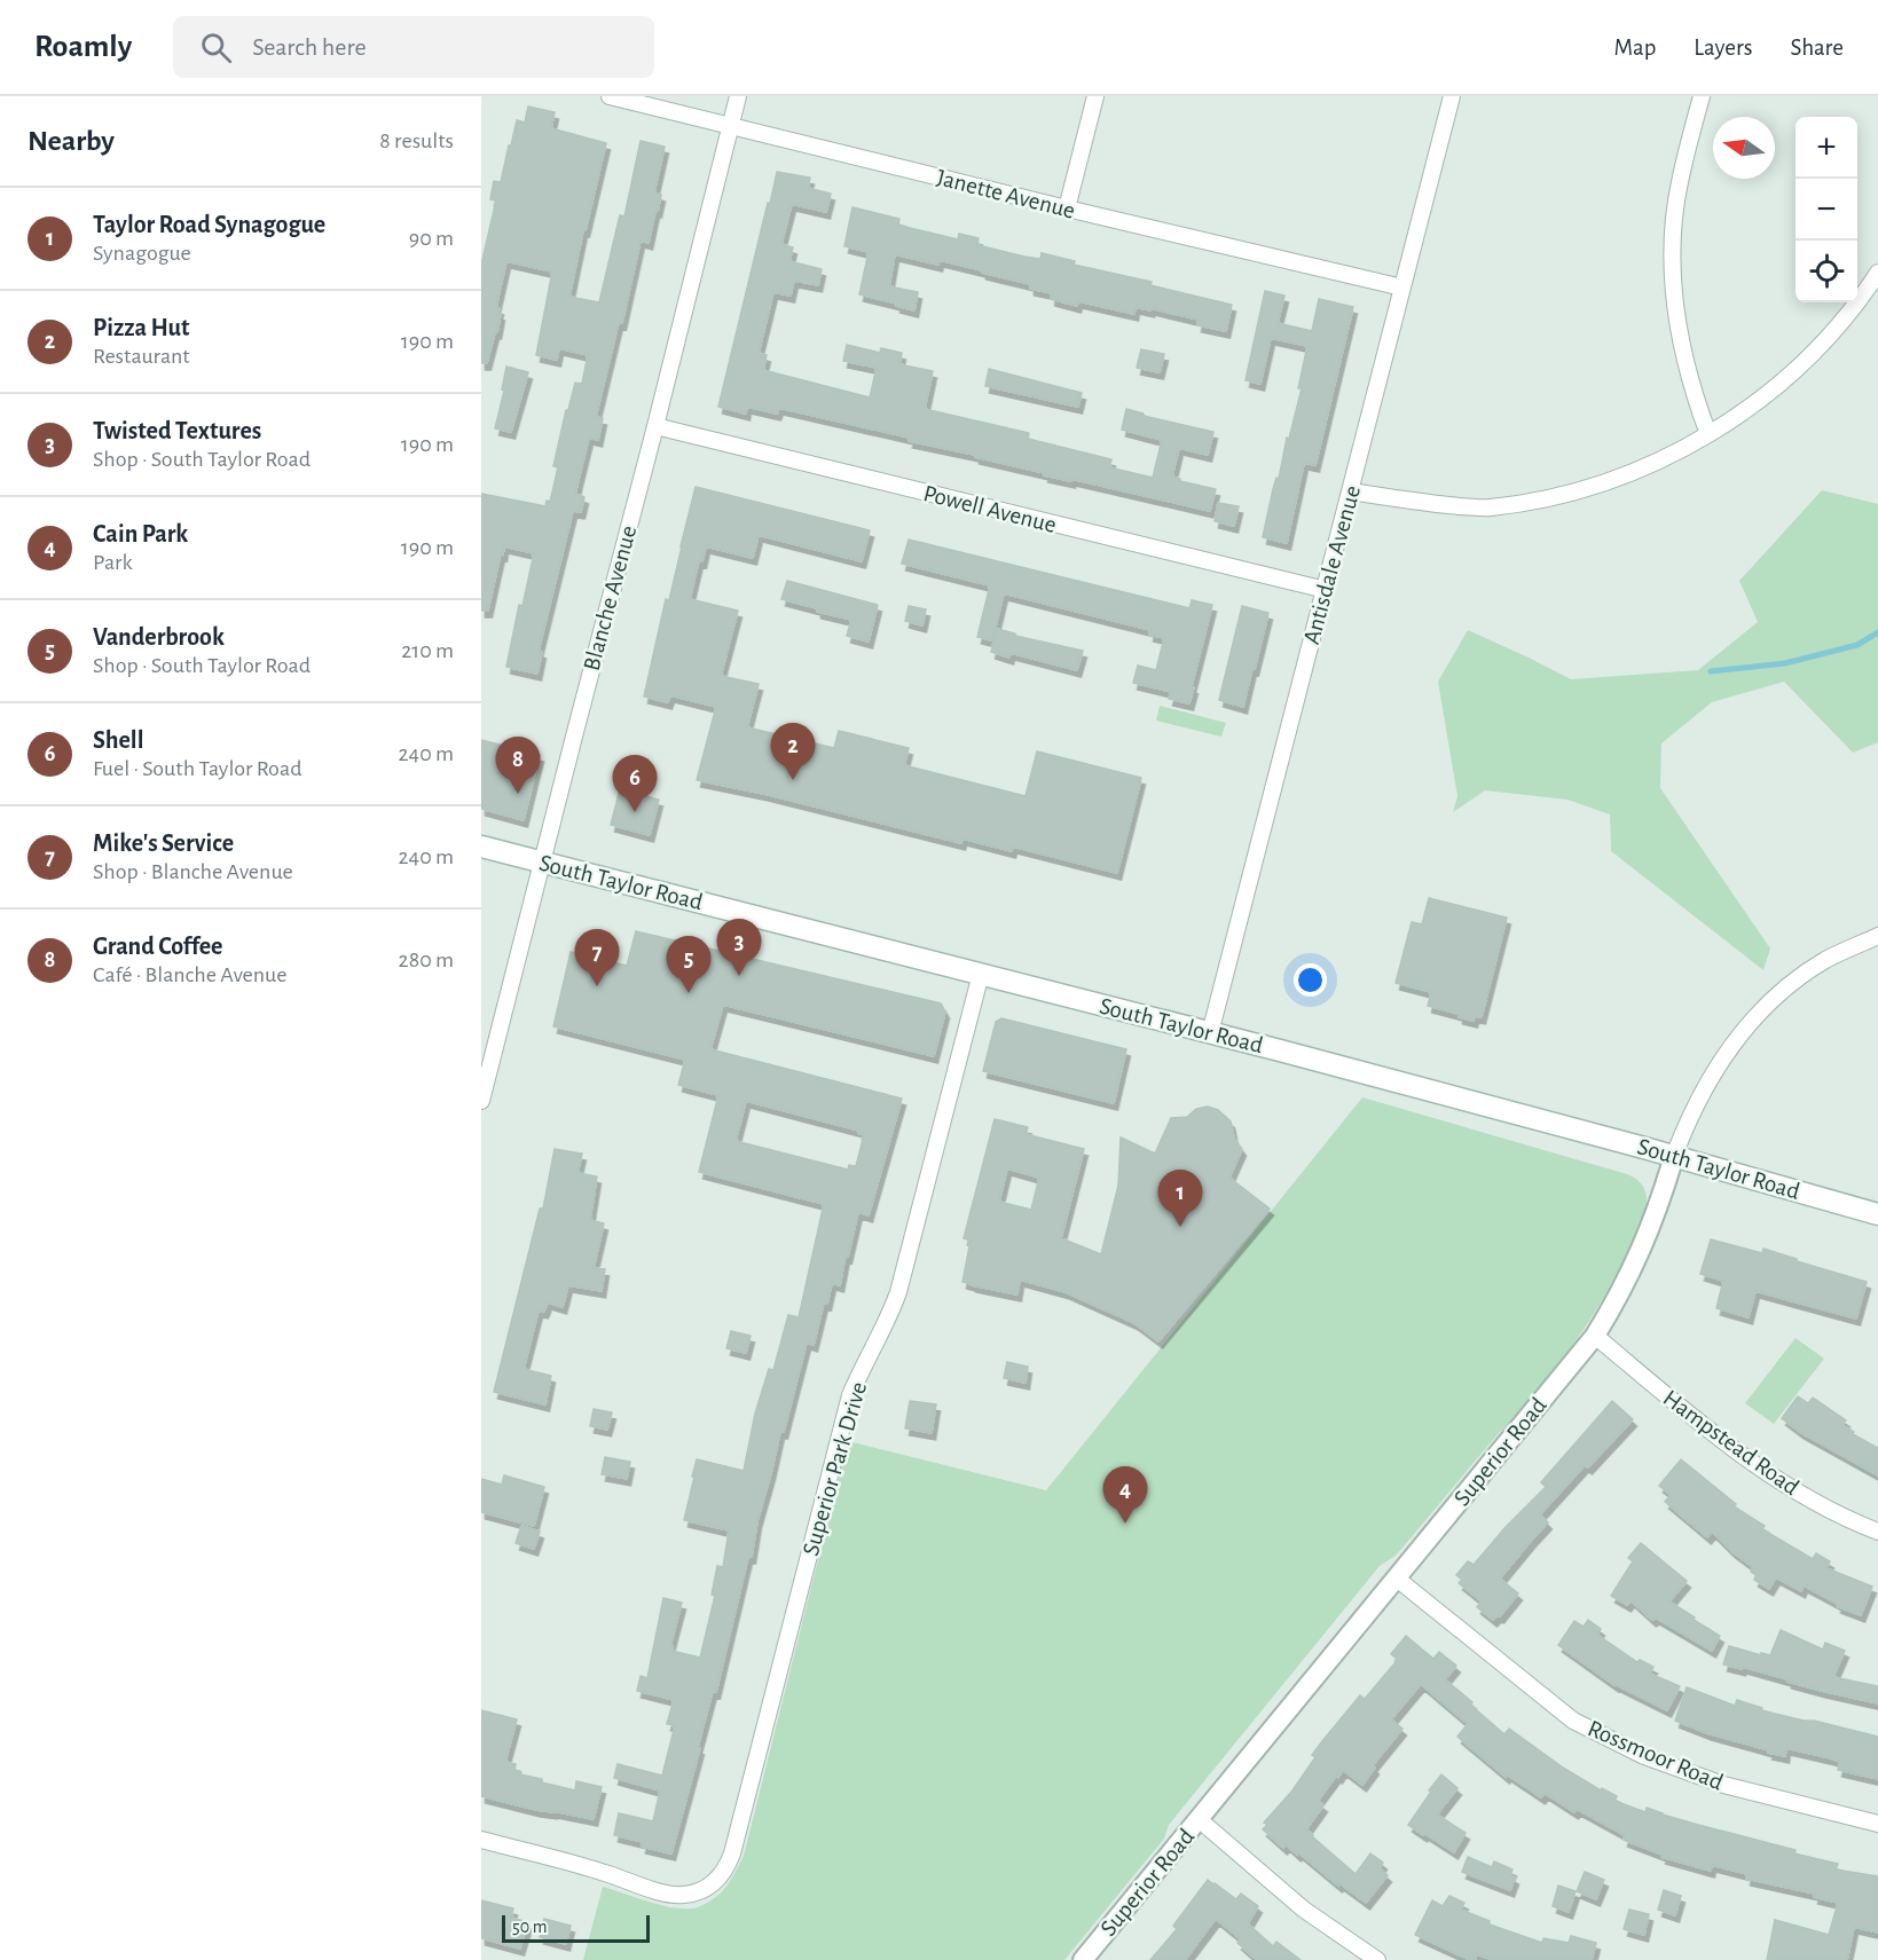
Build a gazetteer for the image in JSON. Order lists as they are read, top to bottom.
{
  "streets": {
    "main road": ["South Taylor Road"],
    "street": [
      "Janette Avenue",
      "Powell Avenue",
      "Antisdale Avenue",
      "Blanche Avenue",
      "Hampstead Road",
      "Superior Road",
      "Superior Park Drive",
      "Rossmoor Road"
    ]
  },
  "crossings": [
    ["Janette Avenue", "Antisdale Avenue"],
    ["Janette Avenue", "Blanche Avenue"],
    ["Powell Avenue", "Antisdale Avenue"],
    ["Powell Avenue", "Blanche Avenue"],
    ["Antisdale Avenue", "South Taylor Road"],
    ["Blanche Avenue", "South Taylor Road"],
    ["South Taylor Road", "Superior Road"],
    ["South Taylor Road", "Superior Park Drive"],
    ["Hampstead Road", "Superior Road"],
    ["Superior Road", "Rossmoor Road"]
  ],
  "scale_bar": "50 m",
  "north": "left",
  "page": {
    "header": "Roamly",
    "search": "Search here",
    "nav": ["Map", "Layers", "Share"],
    "heading": ["Nearby", "8 results"],
    "map_buttons": ["+", "−"],
    "list": [
      {
        "mark": "1",
        "name": "Taylor Road Synagogue",
        "note": "Synagogue",
        "value": "90 m"
      },
      {
        "mark": "2",
        "name": "Pizza Hut",
        "note": "Restaurant",
        "value": "190 m"
      },
      {
        "mark": "3",
        "name": "Twisted Textures",
        "note": "Shop · South Taylor Road",
        "value": "190 m"
      },
      {
        "mark": "4",
        "name": "Cain Park",
        "note": "Park",
        "value": "190 m"
      },
      {
        "mark": "5",
        "name": "Vanderbrook",
        "note": "Shop · South Taylor Road",
        "value": "210 m"
      },
      {
        "mark": "6",
        "name": "Shell",
        "note": "Fuel · South Taylor Road",
        "value": "240 m"
      },
      {
        "mark": "7",
        "name": "Mike's Service",
        "note": "Shop · Blanche Avenue",
        "value": "240 m"
      },
      {
        "mark": "8",
        "name": "Grand Coffee",
        "note": "Café · Blanche Avenue",
        "value": "280 m"
      }
    ],
    "pins": [
      "2",
      "8",
      "6",
      "3",
      "7",
      "5",
      "1",
      "4"
    ],
    "scale": "50 m"
  }
}
